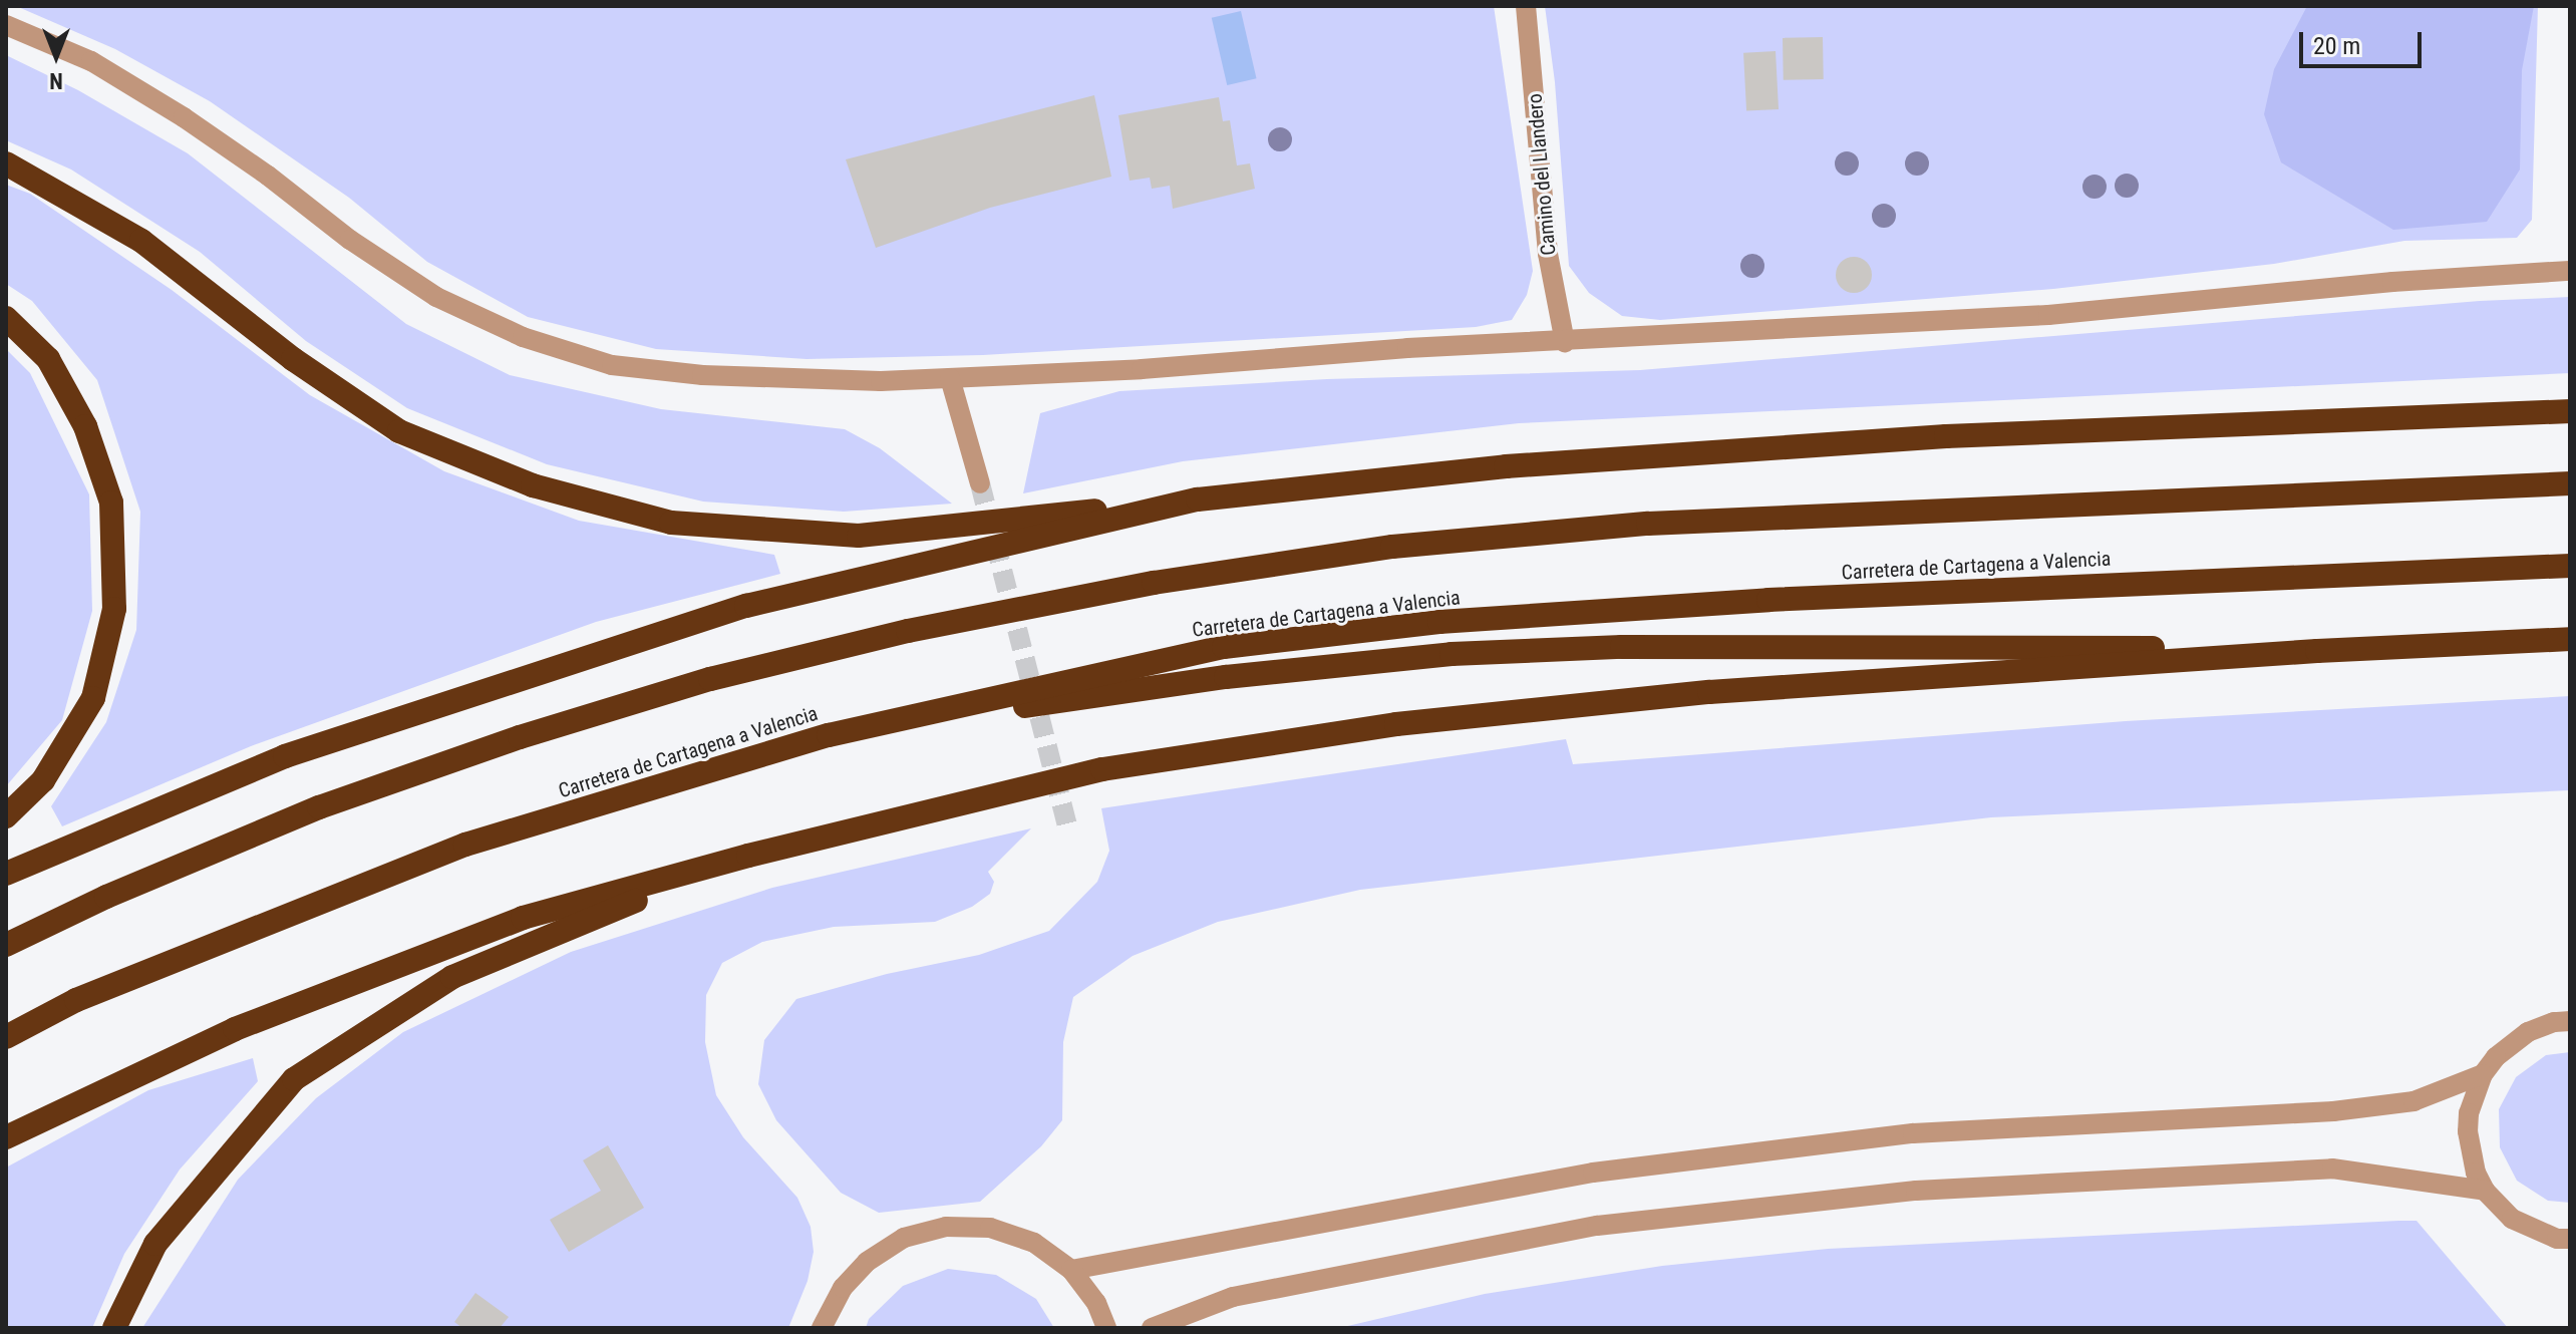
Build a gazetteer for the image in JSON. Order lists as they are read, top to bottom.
{
  "streets": {
    "highway": ["Carretera de Cartagena a Valencia"],
    "street": ["Camino del Llandero"]
  },
  "scale_bar": "20 m",
  "north": "bottom"
}
